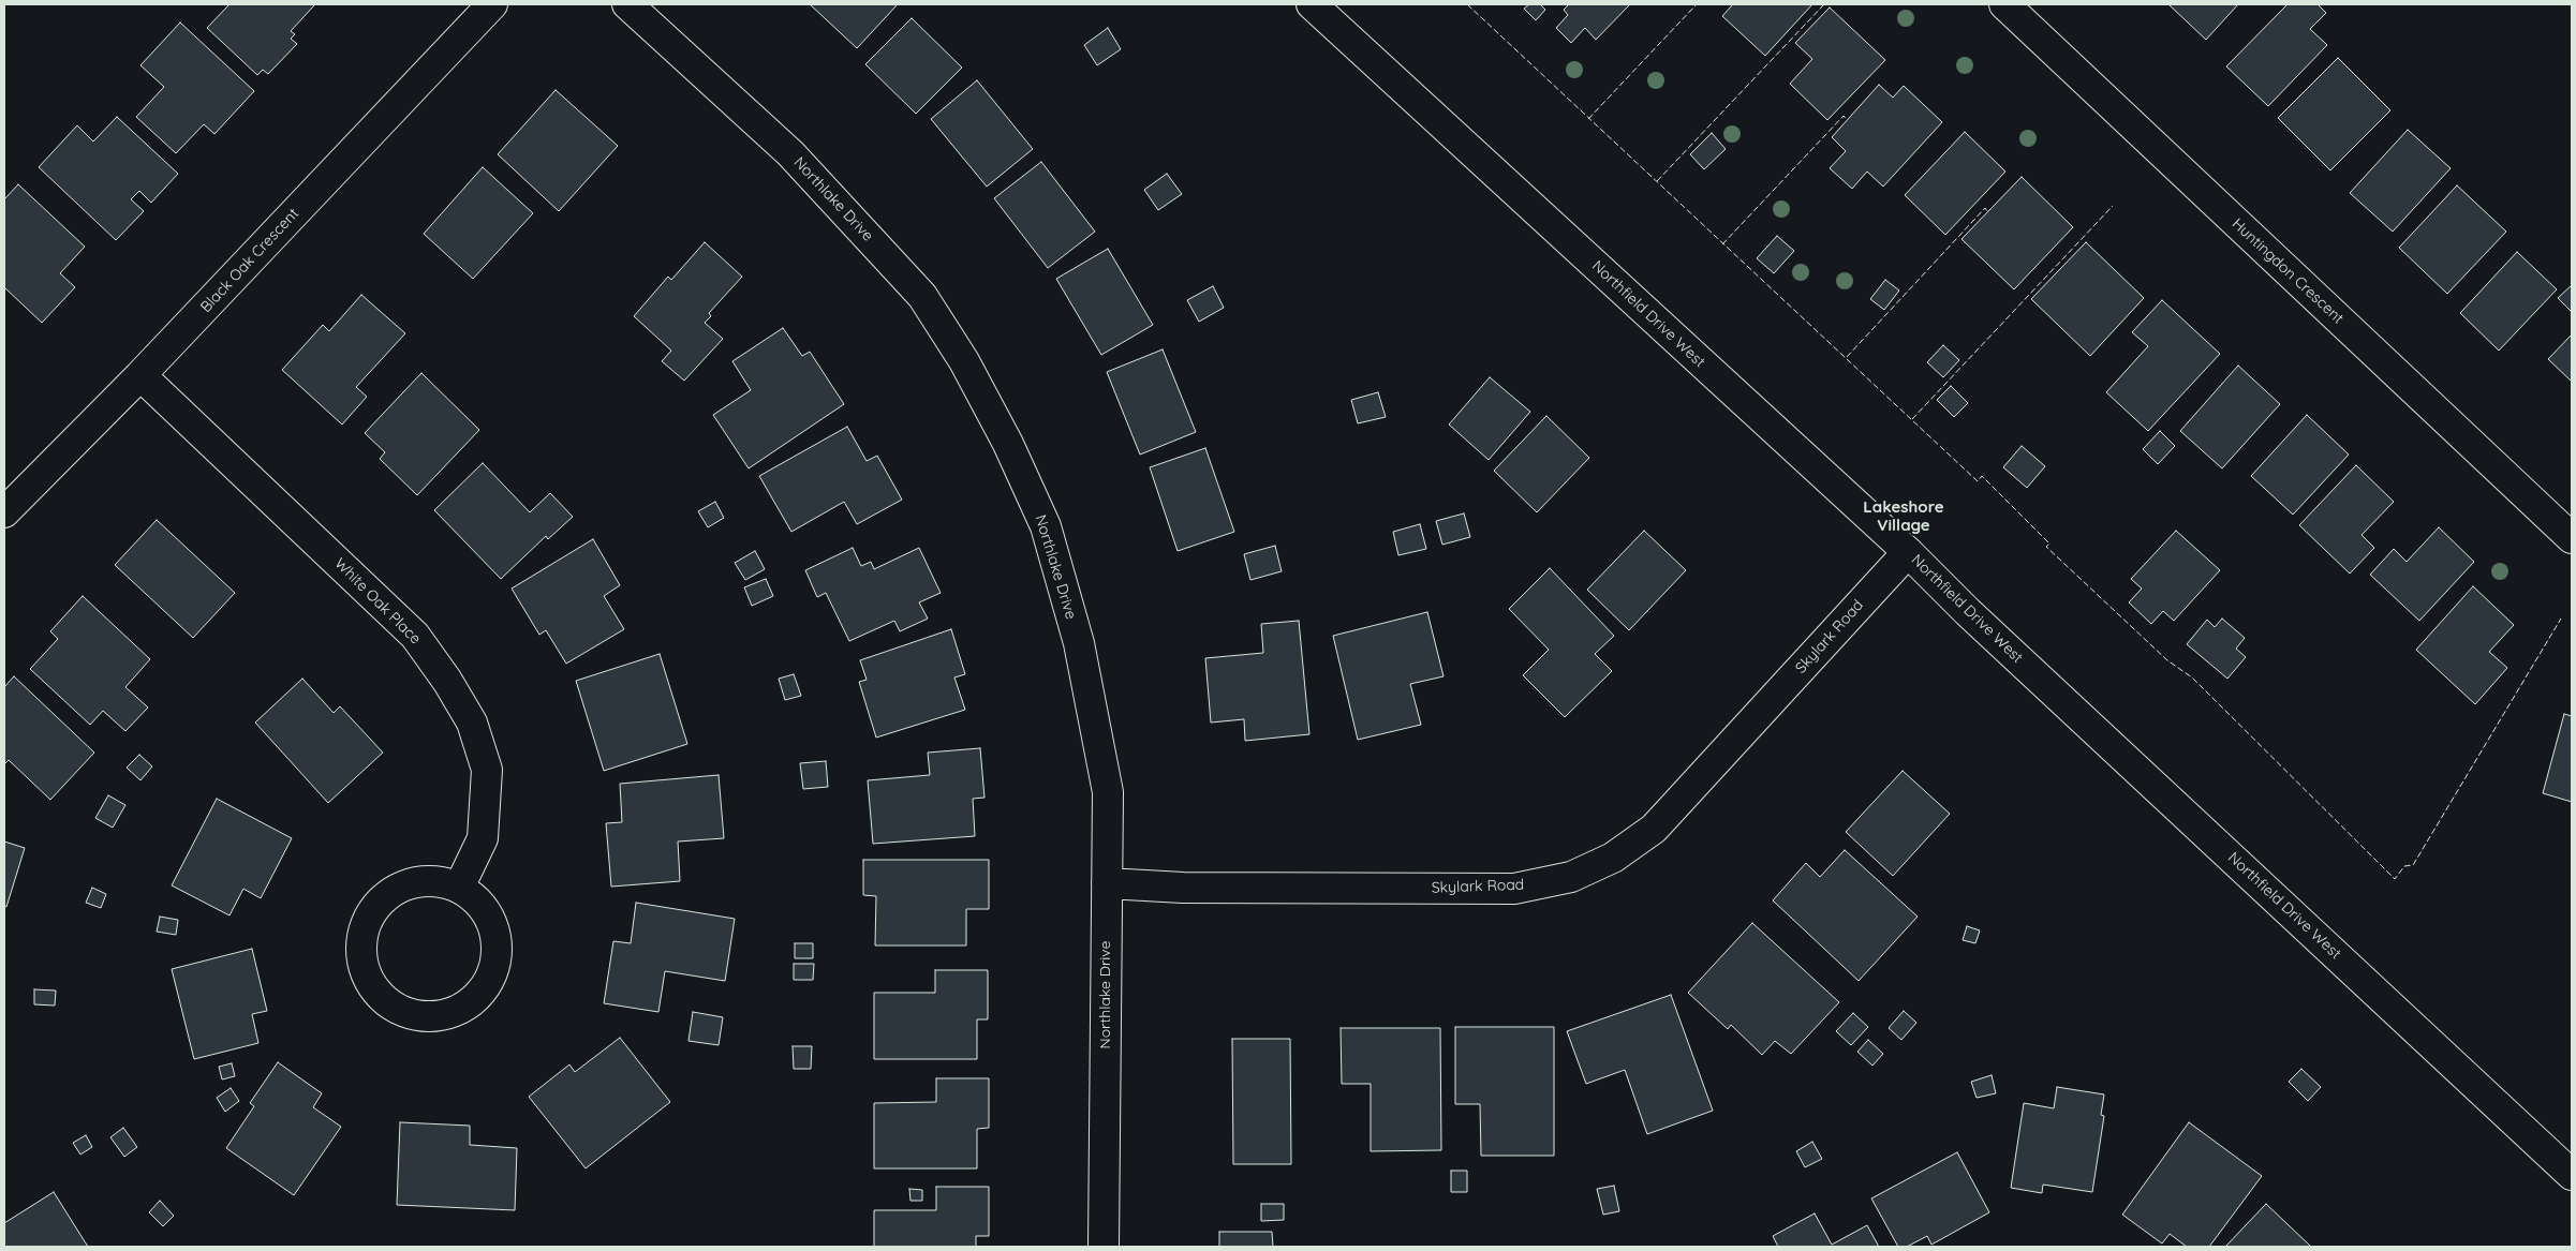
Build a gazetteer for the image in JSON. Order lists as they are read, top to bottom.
{
  "streets": {
    "street": [
      "Northlake Drive",
      "Black Oak Crescent",
      "Huntingdon Crescent",
      "Northfield Drive West",
      "White Oak Place",
      "Skylark Road"
    ]
  },
  "crossings": [
    ["Northlake Drive", "Skylark Road"],
    ["Black Oak Crescent", "White Oak Place"],
    ["Northfield Drive West", "Skylark Road"]
  ],
  "districts": ["Lakeshore Village"]
}
